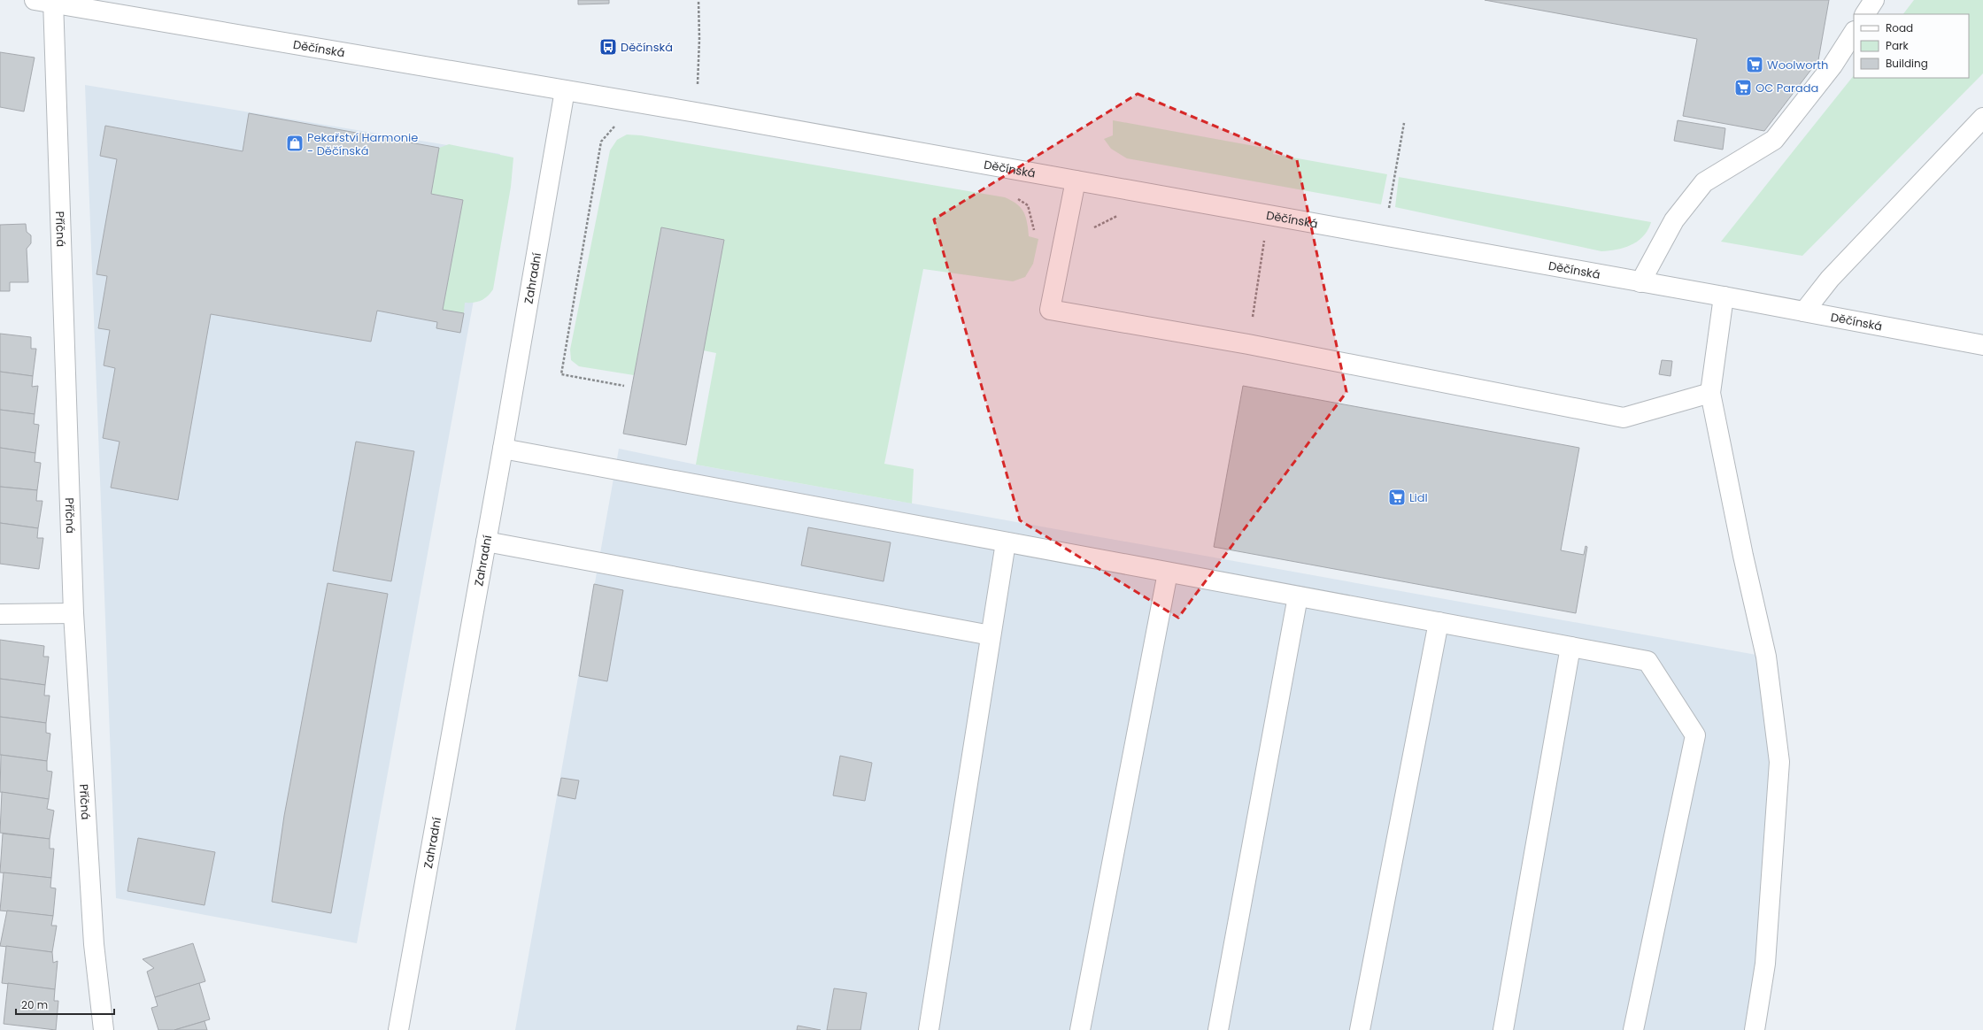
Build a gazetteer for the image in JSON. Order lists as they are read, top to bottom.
{
  "streets": {
    "street": ["Děčínská", "Příčná", "Zahradní"]
  },
  "crossings": [
    ["Děčínská", "Příčná"],
    ["Děčínská", "Zahradní"]
  ],
  "places": {
    "bus stop": ["Děčínská"],
    "supermarket": ["Woolworth", "OC Parada", "Lidl"],
    "shop": ["Pekařství Harmonie - Děčínská"]
  },
  "legend": ["Road", "Park", "Building"],
  "scale_bar": "20 m"
}
